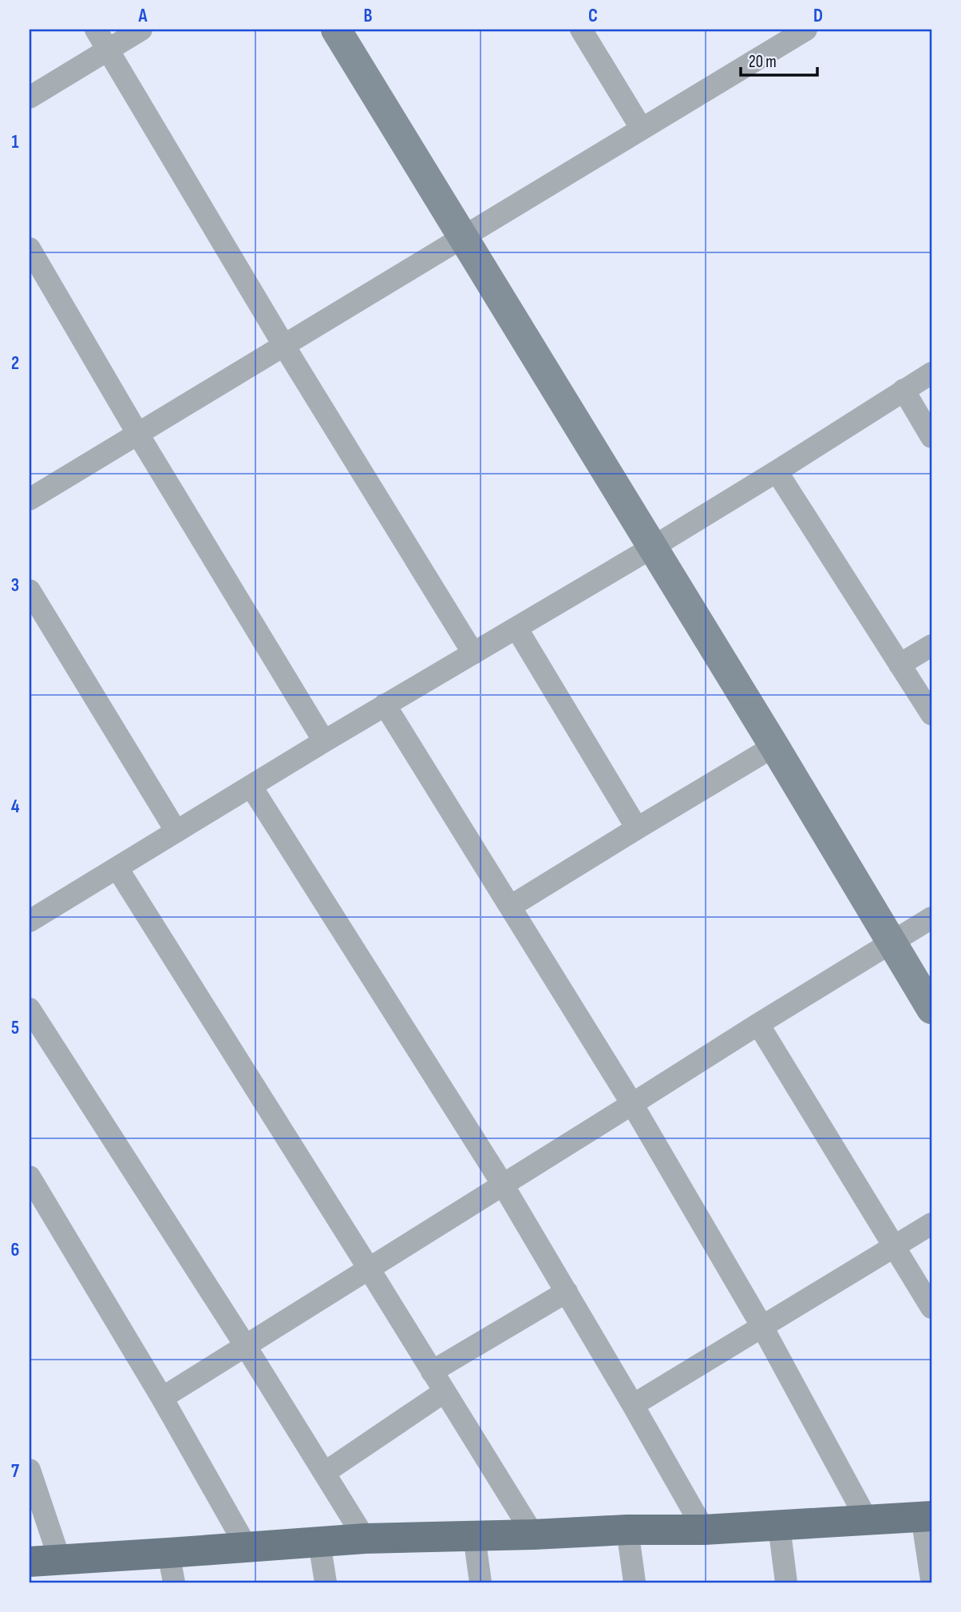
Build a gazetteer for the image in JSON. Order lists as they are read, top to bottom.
{
  "scale_bar": "20 m",
  "grid": {
    "columns": [
      "A",
      "B",
      "C",
      "D"
    ],
    "rows": [
      "1",
      "2",
      "3",
      "4",
      "5",
      "6",
      "7"
    ]
  }
}
